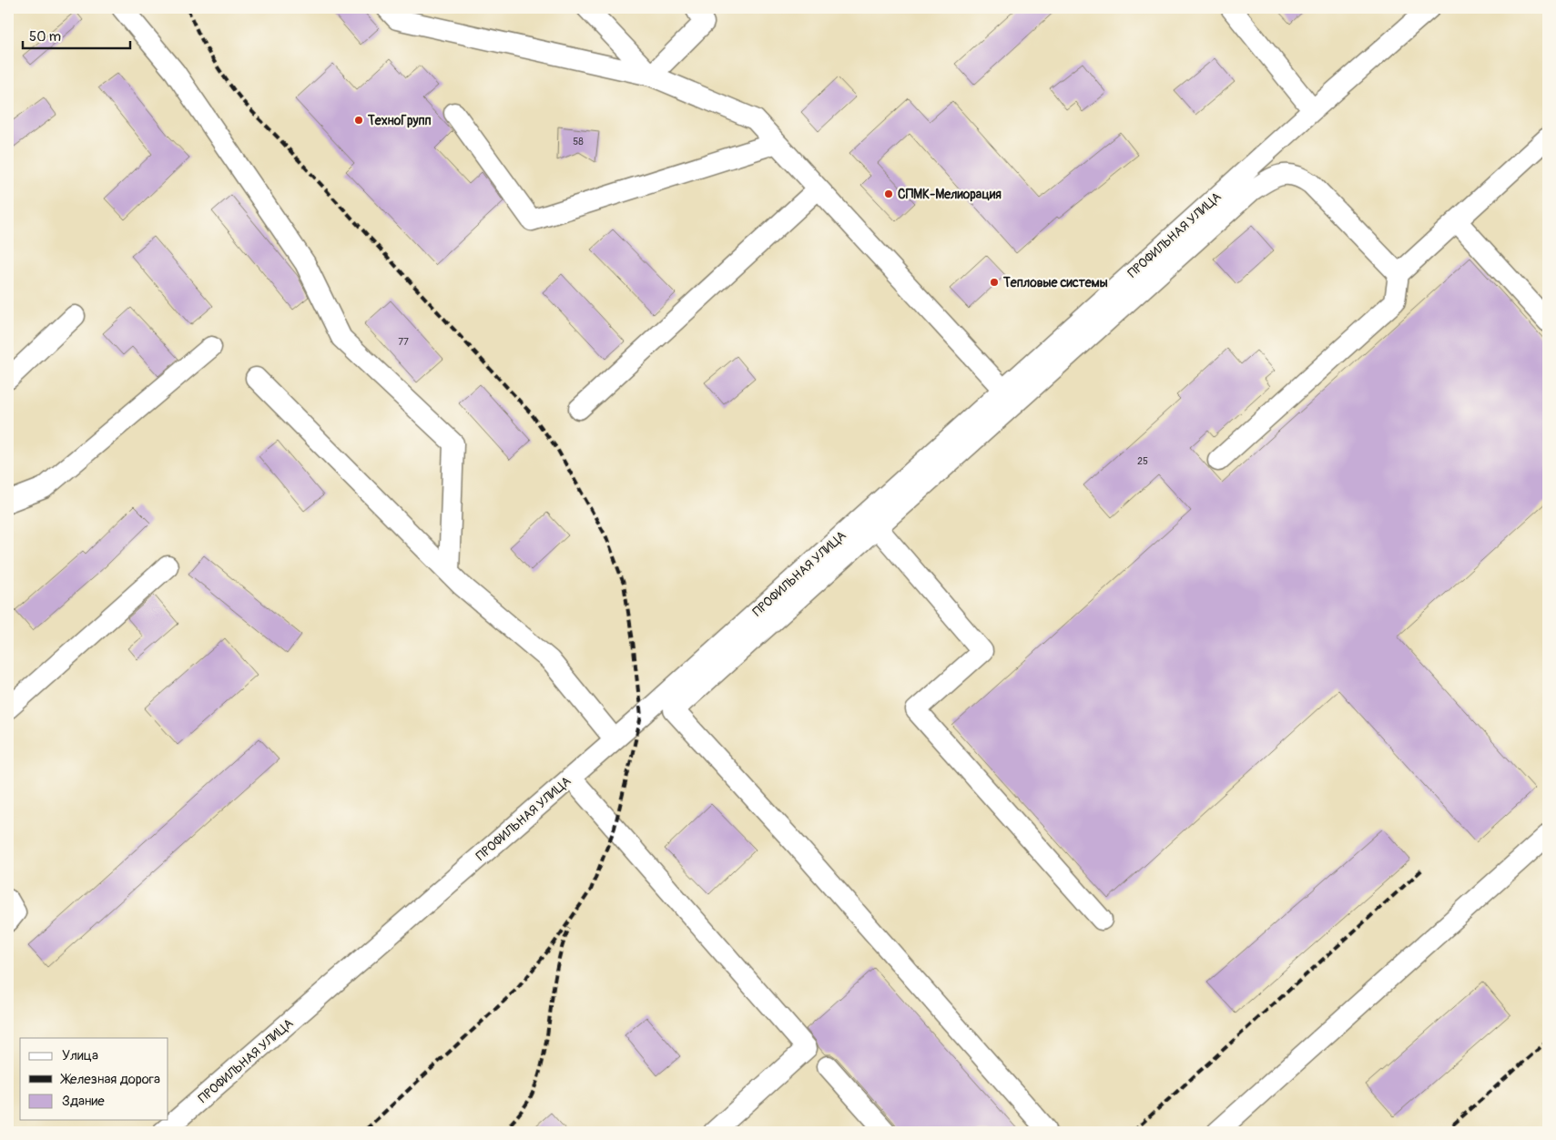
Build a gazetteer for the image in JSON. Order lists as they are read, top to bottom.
{
  "streets": {
    "street": ["ПРОФИЛЬНАЯ УЛИЦА"]
  },
  "places": ["ТехноГрупп", "СПМК-Мелиорация", "Тепловые системы"],
  "house_numbers": ["58", "77", "25"],
  "legend": ["Улица", "Железная дорога", "Здание"],
  "scale_bar": "50 m"
}
